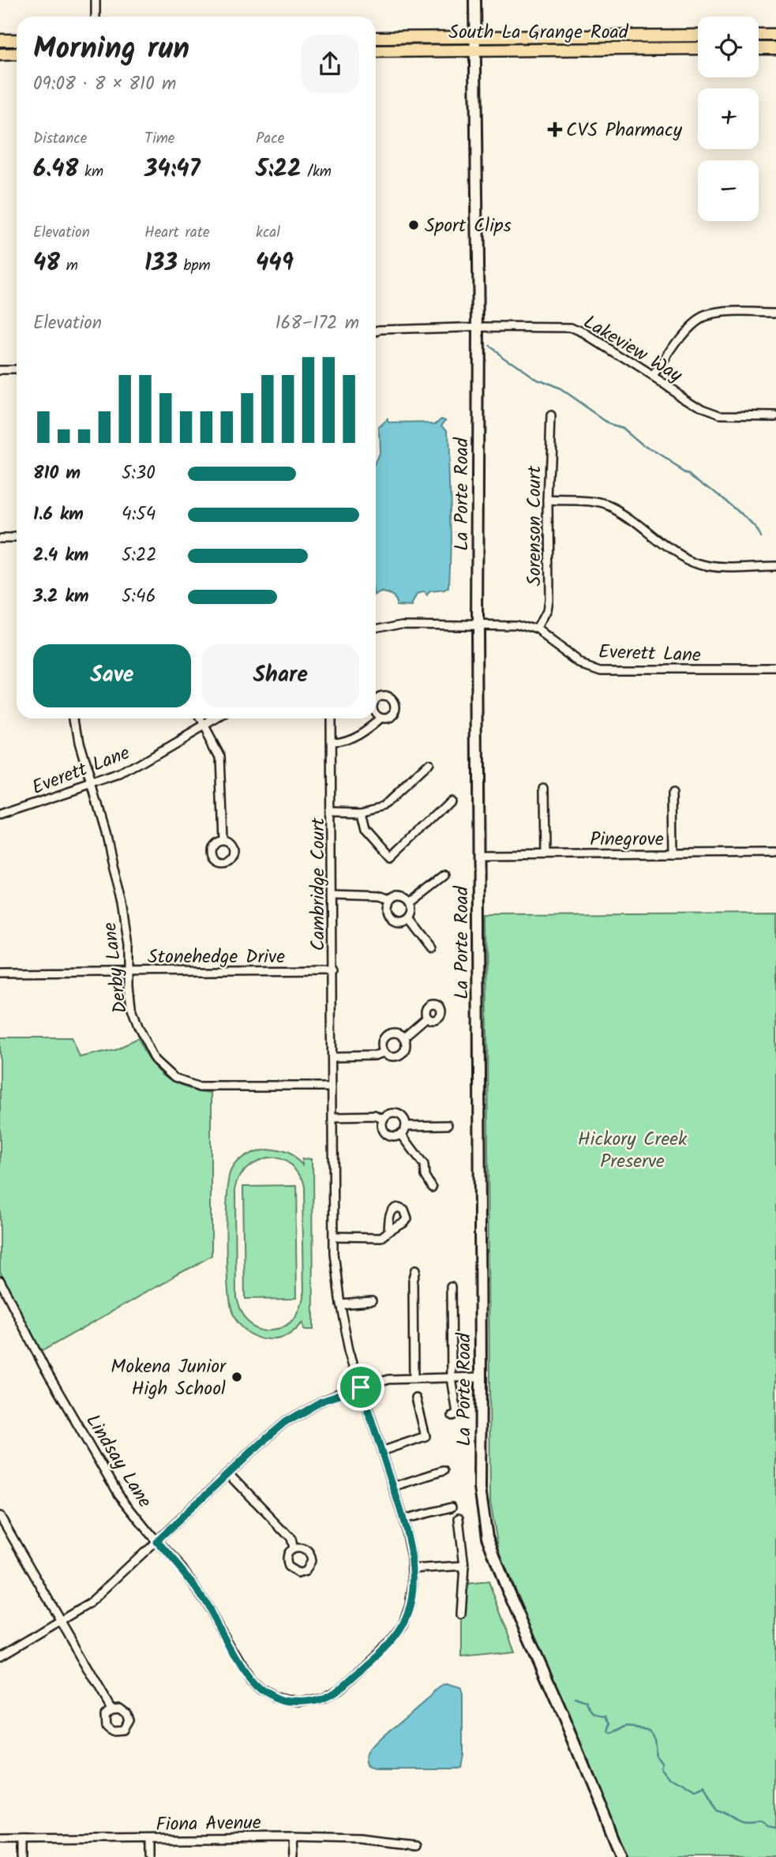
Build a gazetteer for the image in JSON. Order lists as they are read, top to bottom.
{
  "streets": {
    "main road": ["South La Grange Road"],
    "street": [
      "Lakeview Way",
      "La Porte Road",
      "Sorenson Court",
      "Everett Lane",
      "Pinegrove",
      "Cambridge Court",
      "Stonehedge Drive",
      "Derby Lane",
      "Lindsay Lane",
      "Fiona Avenue"
    ]
  },
  "crossings": [
    ["South La Grange Road", "La Porte Road"],
    ["Lakeview Way", "La Porte Road"],
    ["La Porte Road", "Everett Lane"],
    ["La Porte Road", "Pinegrove"],
    ["Sorenson Court", "Everett Lane"],
    ["Everett Lane", "Derby Lane"],
    ["Cambridge Court", "Stonehedge Drive"],
    ["Cambridge Court", "Derby Lane"],
    ["Cambridge Court", "Lindsay Lane"],
    ["Stonehedge Drive", "Derby Lane"]
  ],
  "parks": ["Hickory Creek Preserve"],
  "places": {
    "health": ["CVS Pharmacy"],
    "other": ["Sport Clips", "Mokena Junior High School"]
  },
  "page": {
    "map_buttons": ["+", "−"],
    "heading": ["Morning run", "09:08 · 8 × 810 m"],
    "stats": [
      ["Distance", "6.48 km"],
      ["Time", "34:47"],
      ["Pace", "5:22 /km"],
      ["Elevation", "48 m"],
      ["Heart rate", "133 bpm"],
      ["kcal", "449"]
    ],
    "chart": ["Elevation", "168–172 m"],
    "list": [
      {
        "name": "810 m",
        "note": "5:30"
      },
      {
        "name": "1.6 km",
        "note": "4:54"
      },
      {
        "name": "2.4 km",
        "note": "5:22"
      },
      {
        "name": "3.2 km",
        "note": "5:46"
      }
    ],
    "buttons": ["Save", "Share"]
  }
}
